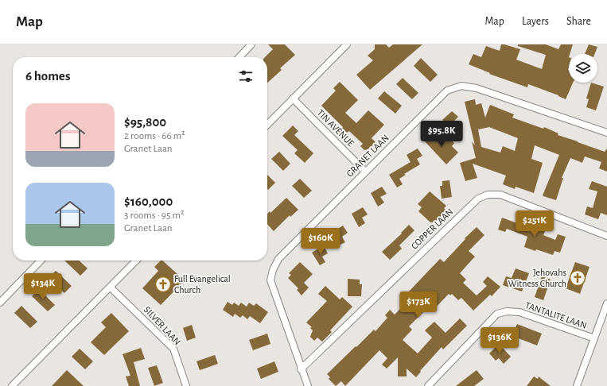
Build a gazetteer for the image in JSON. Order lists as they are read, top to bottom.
{
  "streets": {
    "street": [
      "TIN AVENUE",
      "GRANET LAAN",
      "COPPER LAAN",
      "TANTALITE LAAN",
      "SILVER LAAN"
    ]
  },
  "crossings": [
    ["TIN AVENUE", "GRANET LAAN"],
    ["GRANET LAAN", "COPPER LAAN"]
  ],
  "places": {
    "church": ["Jehovahs Witness Church", "Full Evangelical Church"]
  },
  "page": {
    "header": "Map",
    "nav": ["Map", "Layers", "Share"],
    "heading": "6 homes",
    "list": [
      {
        "name": "$95,800",
        "note": "2 rooms · 66 m² · Granet Laan"
      },
      {
        "name": "$160,000",
        "note": "3 rooms · 95 m² · Granet Laan"
      }
    ],
    "price": [
      "$95.8K",
      "$251K",
      "$160K",
      "$134K",
      "$173K",
      "$136K"
    ]
  }
}
